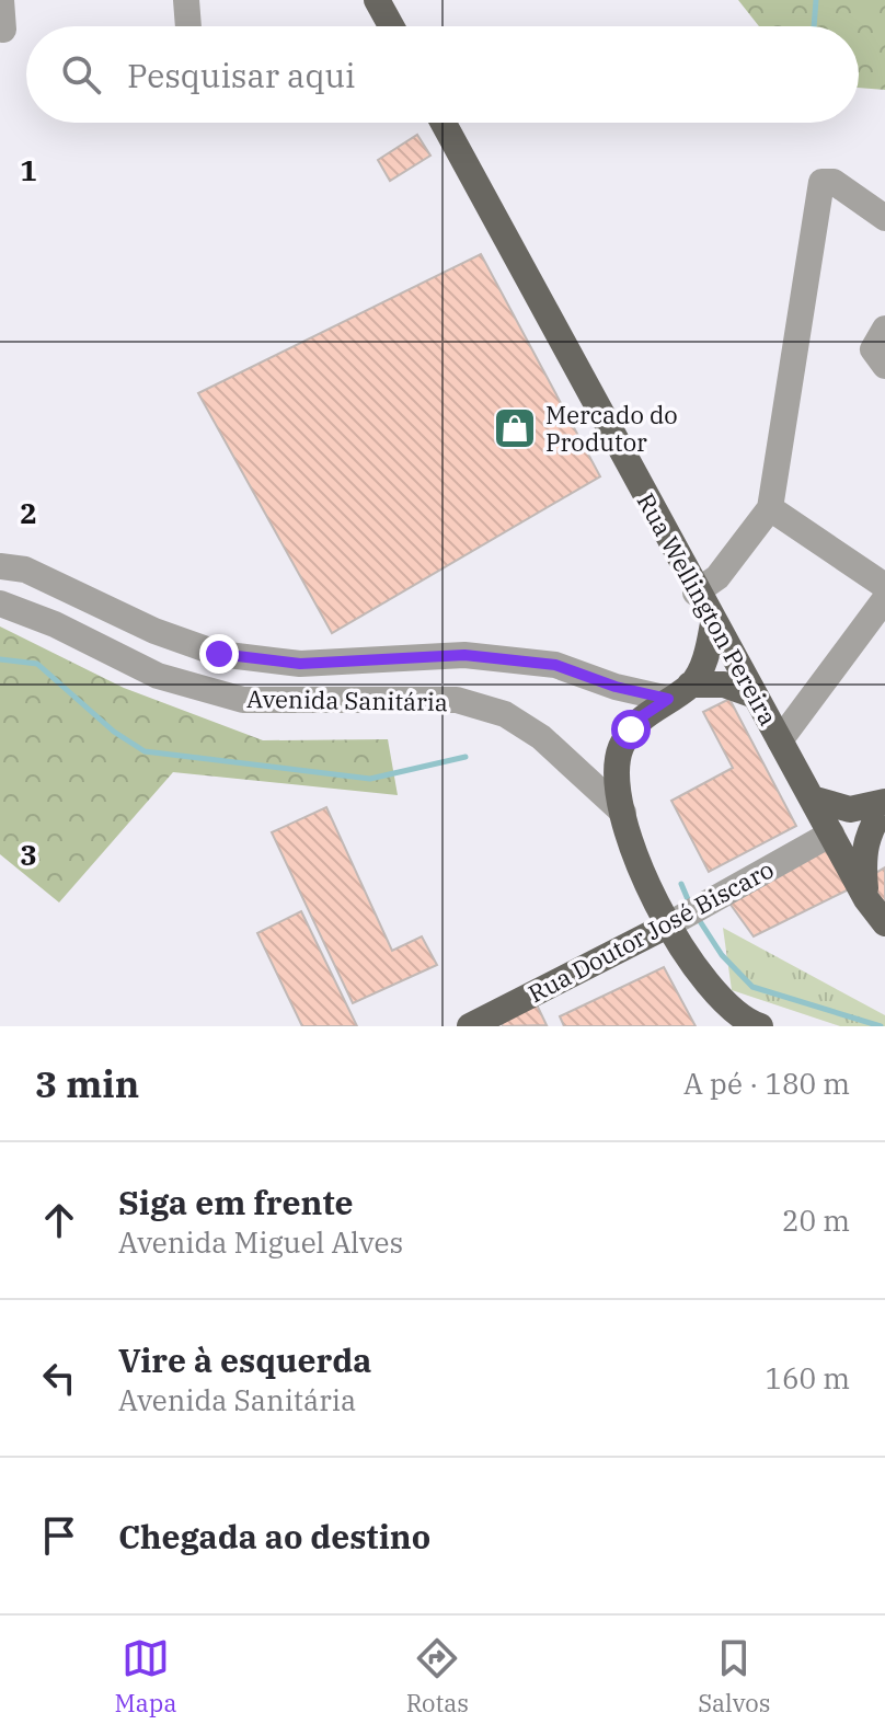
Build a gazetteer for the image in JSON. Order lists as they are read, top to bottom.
{
  "streets": {
    "main road": ["Rua Wellington Pereira", "Rua Doutor José Biscaro"],
    "street": ["Avenida Sanitária"]
  },
  "crossings": [
    ["Rua Wellington Pereira", "Avenida Sanitária"],
    ["Rua Wellington Pereira", "Rua Doutor José Biscaro"],
    ["Avenida Sanitária", "Rua Doutor José Biscaro"]
  ],
  "places": {
    "shop": ["Mercado do Produtor"]
  },
  "page": {
    "search": "Pesquisar aqui",
    "heading": ["3 min", "A pé · 180 m"],
    "list": [
      ["Siga em frente", "Avenida Miguel Alves", "20 m"],
      ["Vire à esquerda", "Avenida Sanitária", "160 m"],
      "Chegada ao destino"
    ],
    "nav": ["Mapa", "Rotas", "Salvos"]
  },
  "grid": {
    "rows": ["1", "2", "3"]
  }
}
